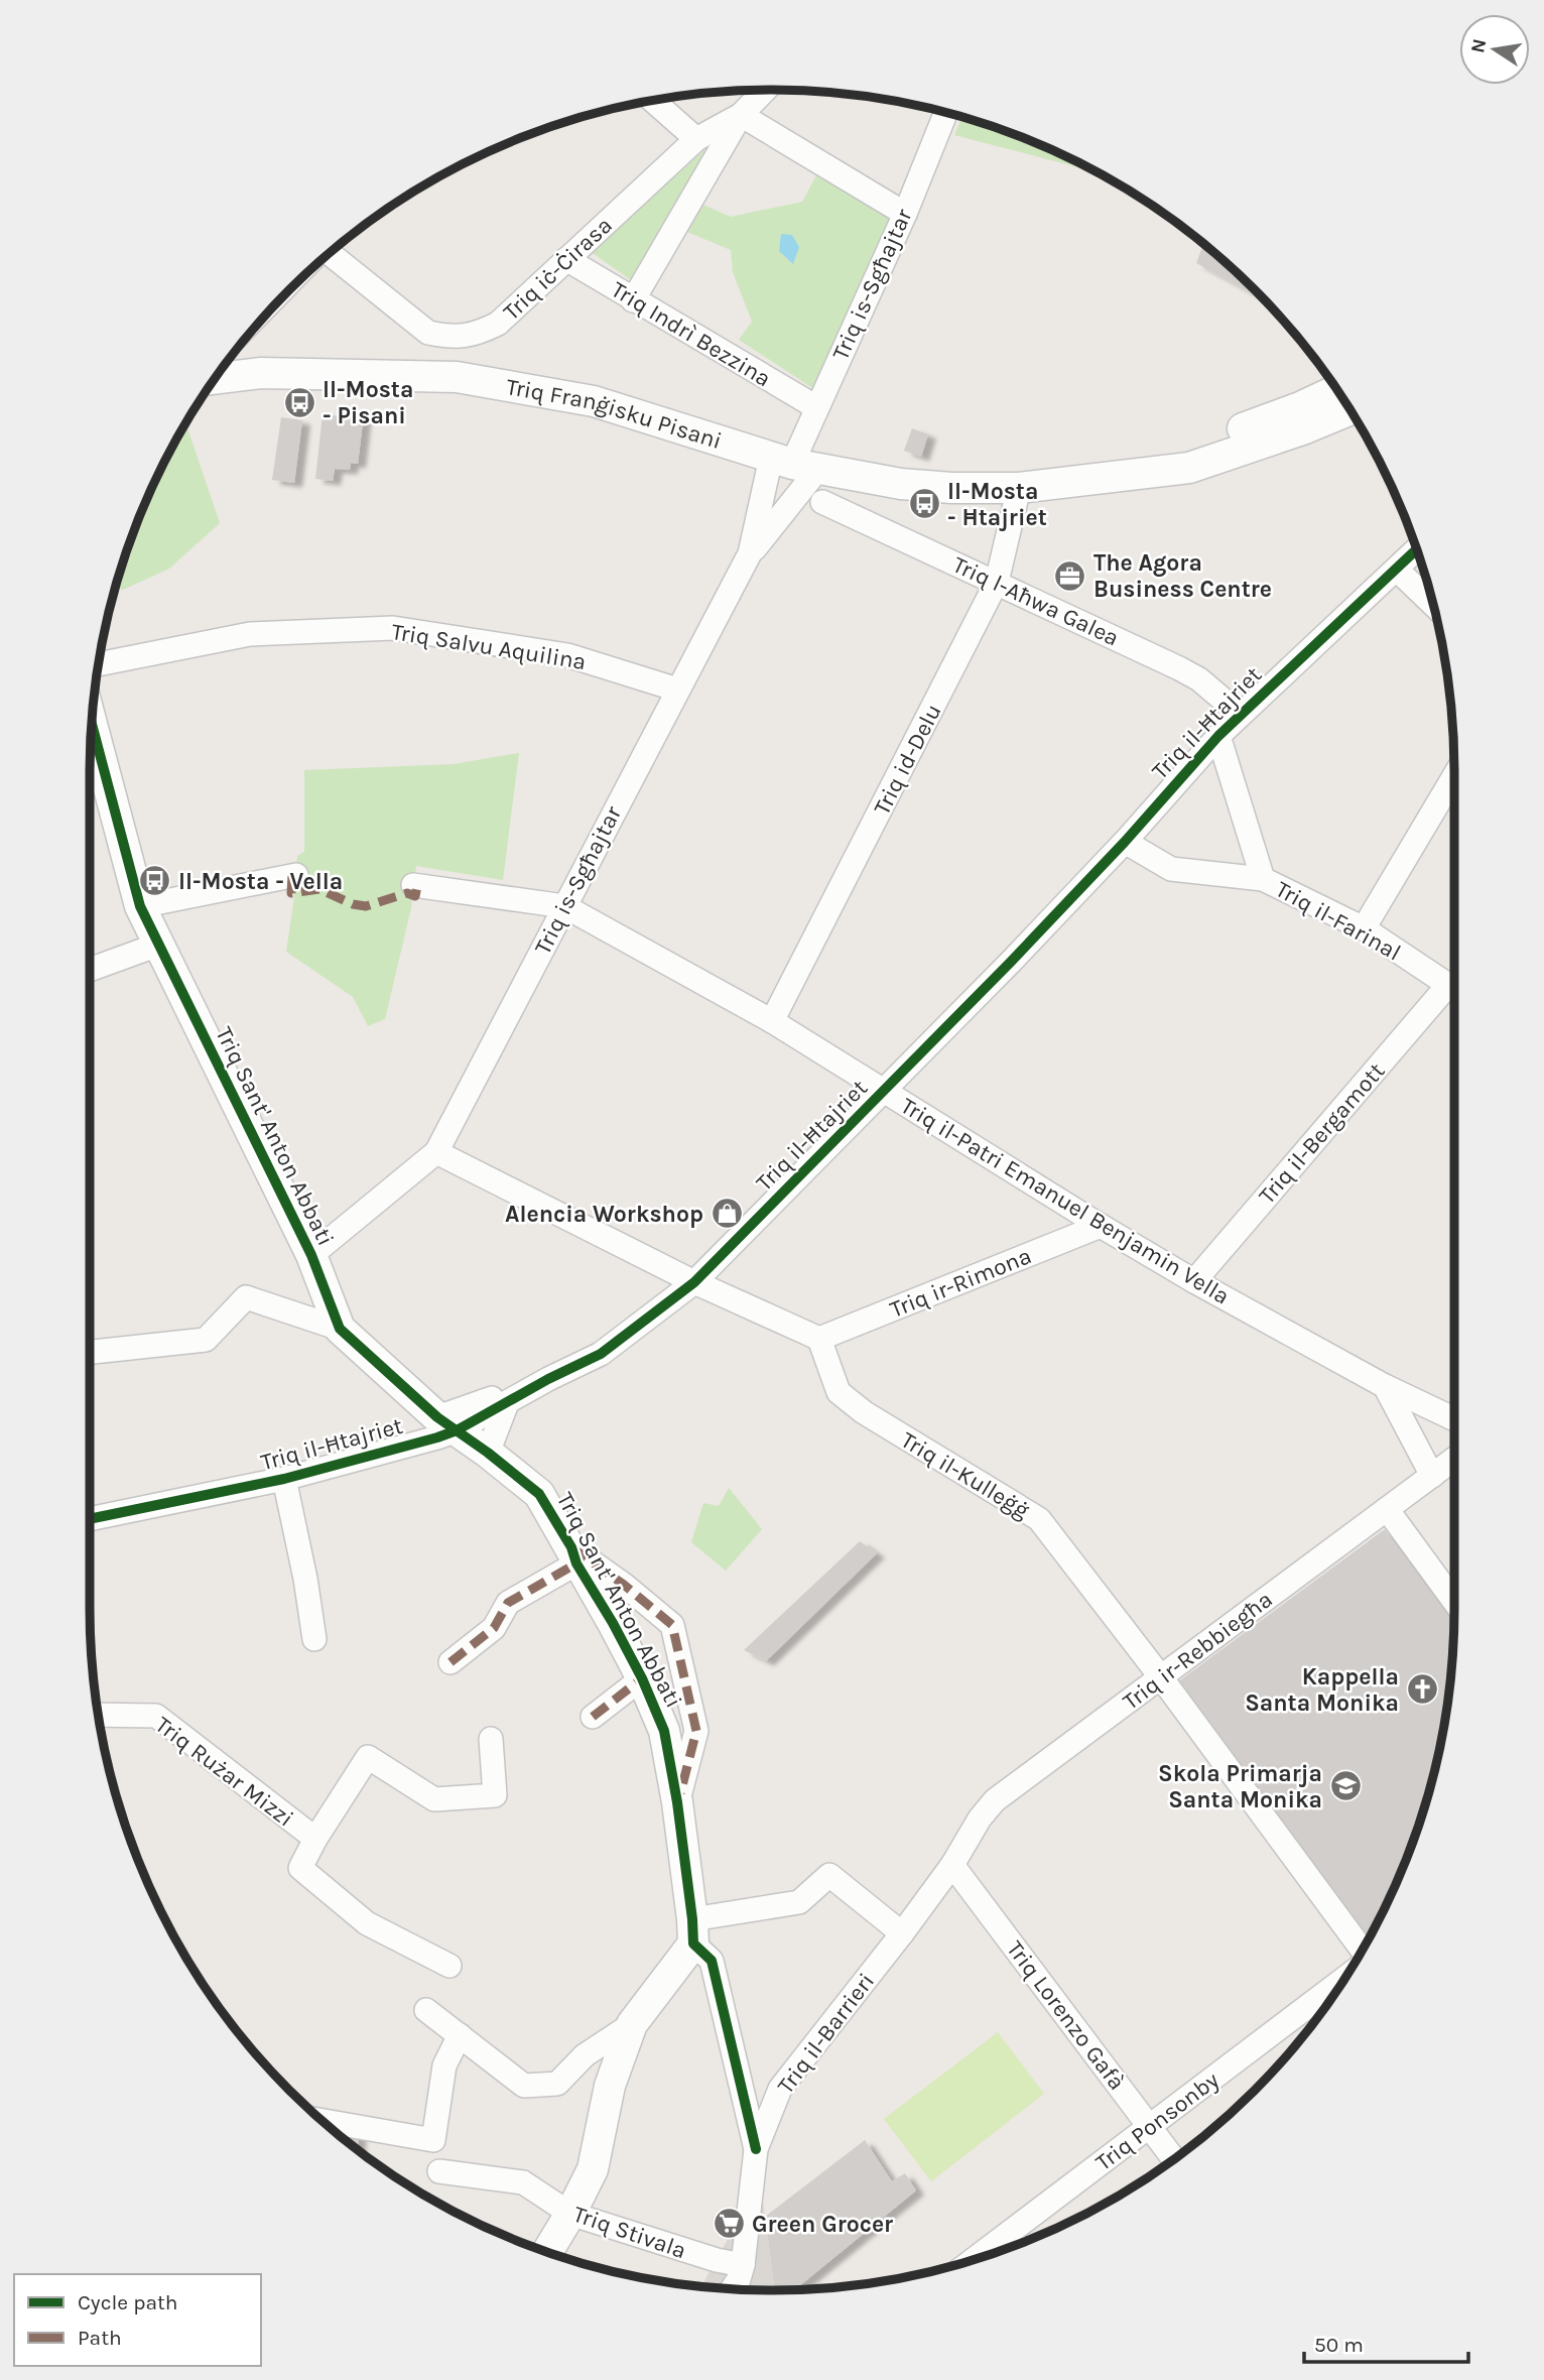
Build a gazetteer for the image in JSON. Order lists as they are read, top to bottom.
{
  "streets": {
    "street": [
      "Triq iċ-Ċirasa",
      "Triq is-Sgħajtar",
      "Triq Indrì Bezzina",
      "Triq Franġisku Pisani",
      "Triq l-Aħwa Galea",
      "Triq Salvu Aquilina",
      "Triq il-Ħtajriet",
      "Triq id-Delu",
      "Triq il-Farinal",
      "Triq il-Bergamott",
      "Triq Sant' Anton Abbati",
      "Triq il-Patri Emanuel Benjamin Vella",
      "Triq ir-Rimona",
      "Triq il-Kulleġġ",
      "Triq ir-Rebbiegħa",
      "Triq Rużar Mizzi",
      "Triq Lorenzo Gafà",
      "Triq il-Barrieri",
      "Triq Ponsonby",
      "Triq Stivala"
    ]
  },
  "crossings": [
    ["Triq iċ-Ċirasa", "Triq Indrì Bezzina"],
    ["Triq is-Sgħajtar", "Triq Indrì Bezzina"],
    ["Triq is-Sgħajtar", "Triq Franġisku Pisani"],
    ["Triq is-Sgħajtar", "Triq Salvu Aquilina"],
    ["Triq is-Sgħajtar", "Triq Sant' Anton Abbati"],
    ["Triq is-Sgħajtar", "Triq il-Patri Emanuel Benjamin Vella"],
    ["Triq Franġisku Pisani", "Triq id-Delu"],
    ["Triq l-Aħwa Galea", "Triq il-Ħtajriet"],
    ["Triq l-Aħwa Galea", "Triq id-Delu"],
    ["Triq il-Ħtajriet", "Triq il-Farinal"],
    ["Triq il-Ħtajriet", "Triq Sant' Anton Abbati"],
    ["Triq il-Ħtajriet", "Triq il-Patri Emanuel Benjamin Vella"],
    ["Triq id-Delu", "Triq il-Patri Emanuel Benjamin Vella"],
    ["Triq il-Bergamott", "Triq il-Patri Emanuel Benjamin Vella"],
    ["Triq Sant' Anton Abbati", "Triq il-Barrieri"],
    ["Triq il-Patri Emanuel Benjamin Vella", "Triq ir-Rimona"],
    ["Triq ir-Rimona", "Triq il-Kulleġġ"],
    ["Triq il-Kulleġġ", "Triq ir-Rebbiegħa"],
    ["Triq ir-Rebbiegħa", "Triq Lorenzo Gafà"],
    ["Triq ir-Rebbiegħa", "Triq il-Barrieri"],
    ["Triq Lorenzo Gafà", "Triq il-Barrieri"],
    ["Triq Lorenzo Gafà", "Triq Ponsonby"],
    ["Triq il-Barrieri", "Triq Stivala"]
  ],
  "places": {
    "bus stop": ["Il-Mosta - Pisani", "Il-Mosta - Ħtajriet", "Il-Mosta - Vella"],
    "office": ["The Agora Business Centre"],
    "shop": ["Alencia Workshop"],
    "church": ["Kappella Santa Monika"],
    "school or university": ["Skola Primarja Santa Monika"],
    "supermarket": ["Green Grocer"]
  },
  "legend": ["Cycle path", "Path"],
  "scale_bar": "50 m",
  "north": "left"
}
